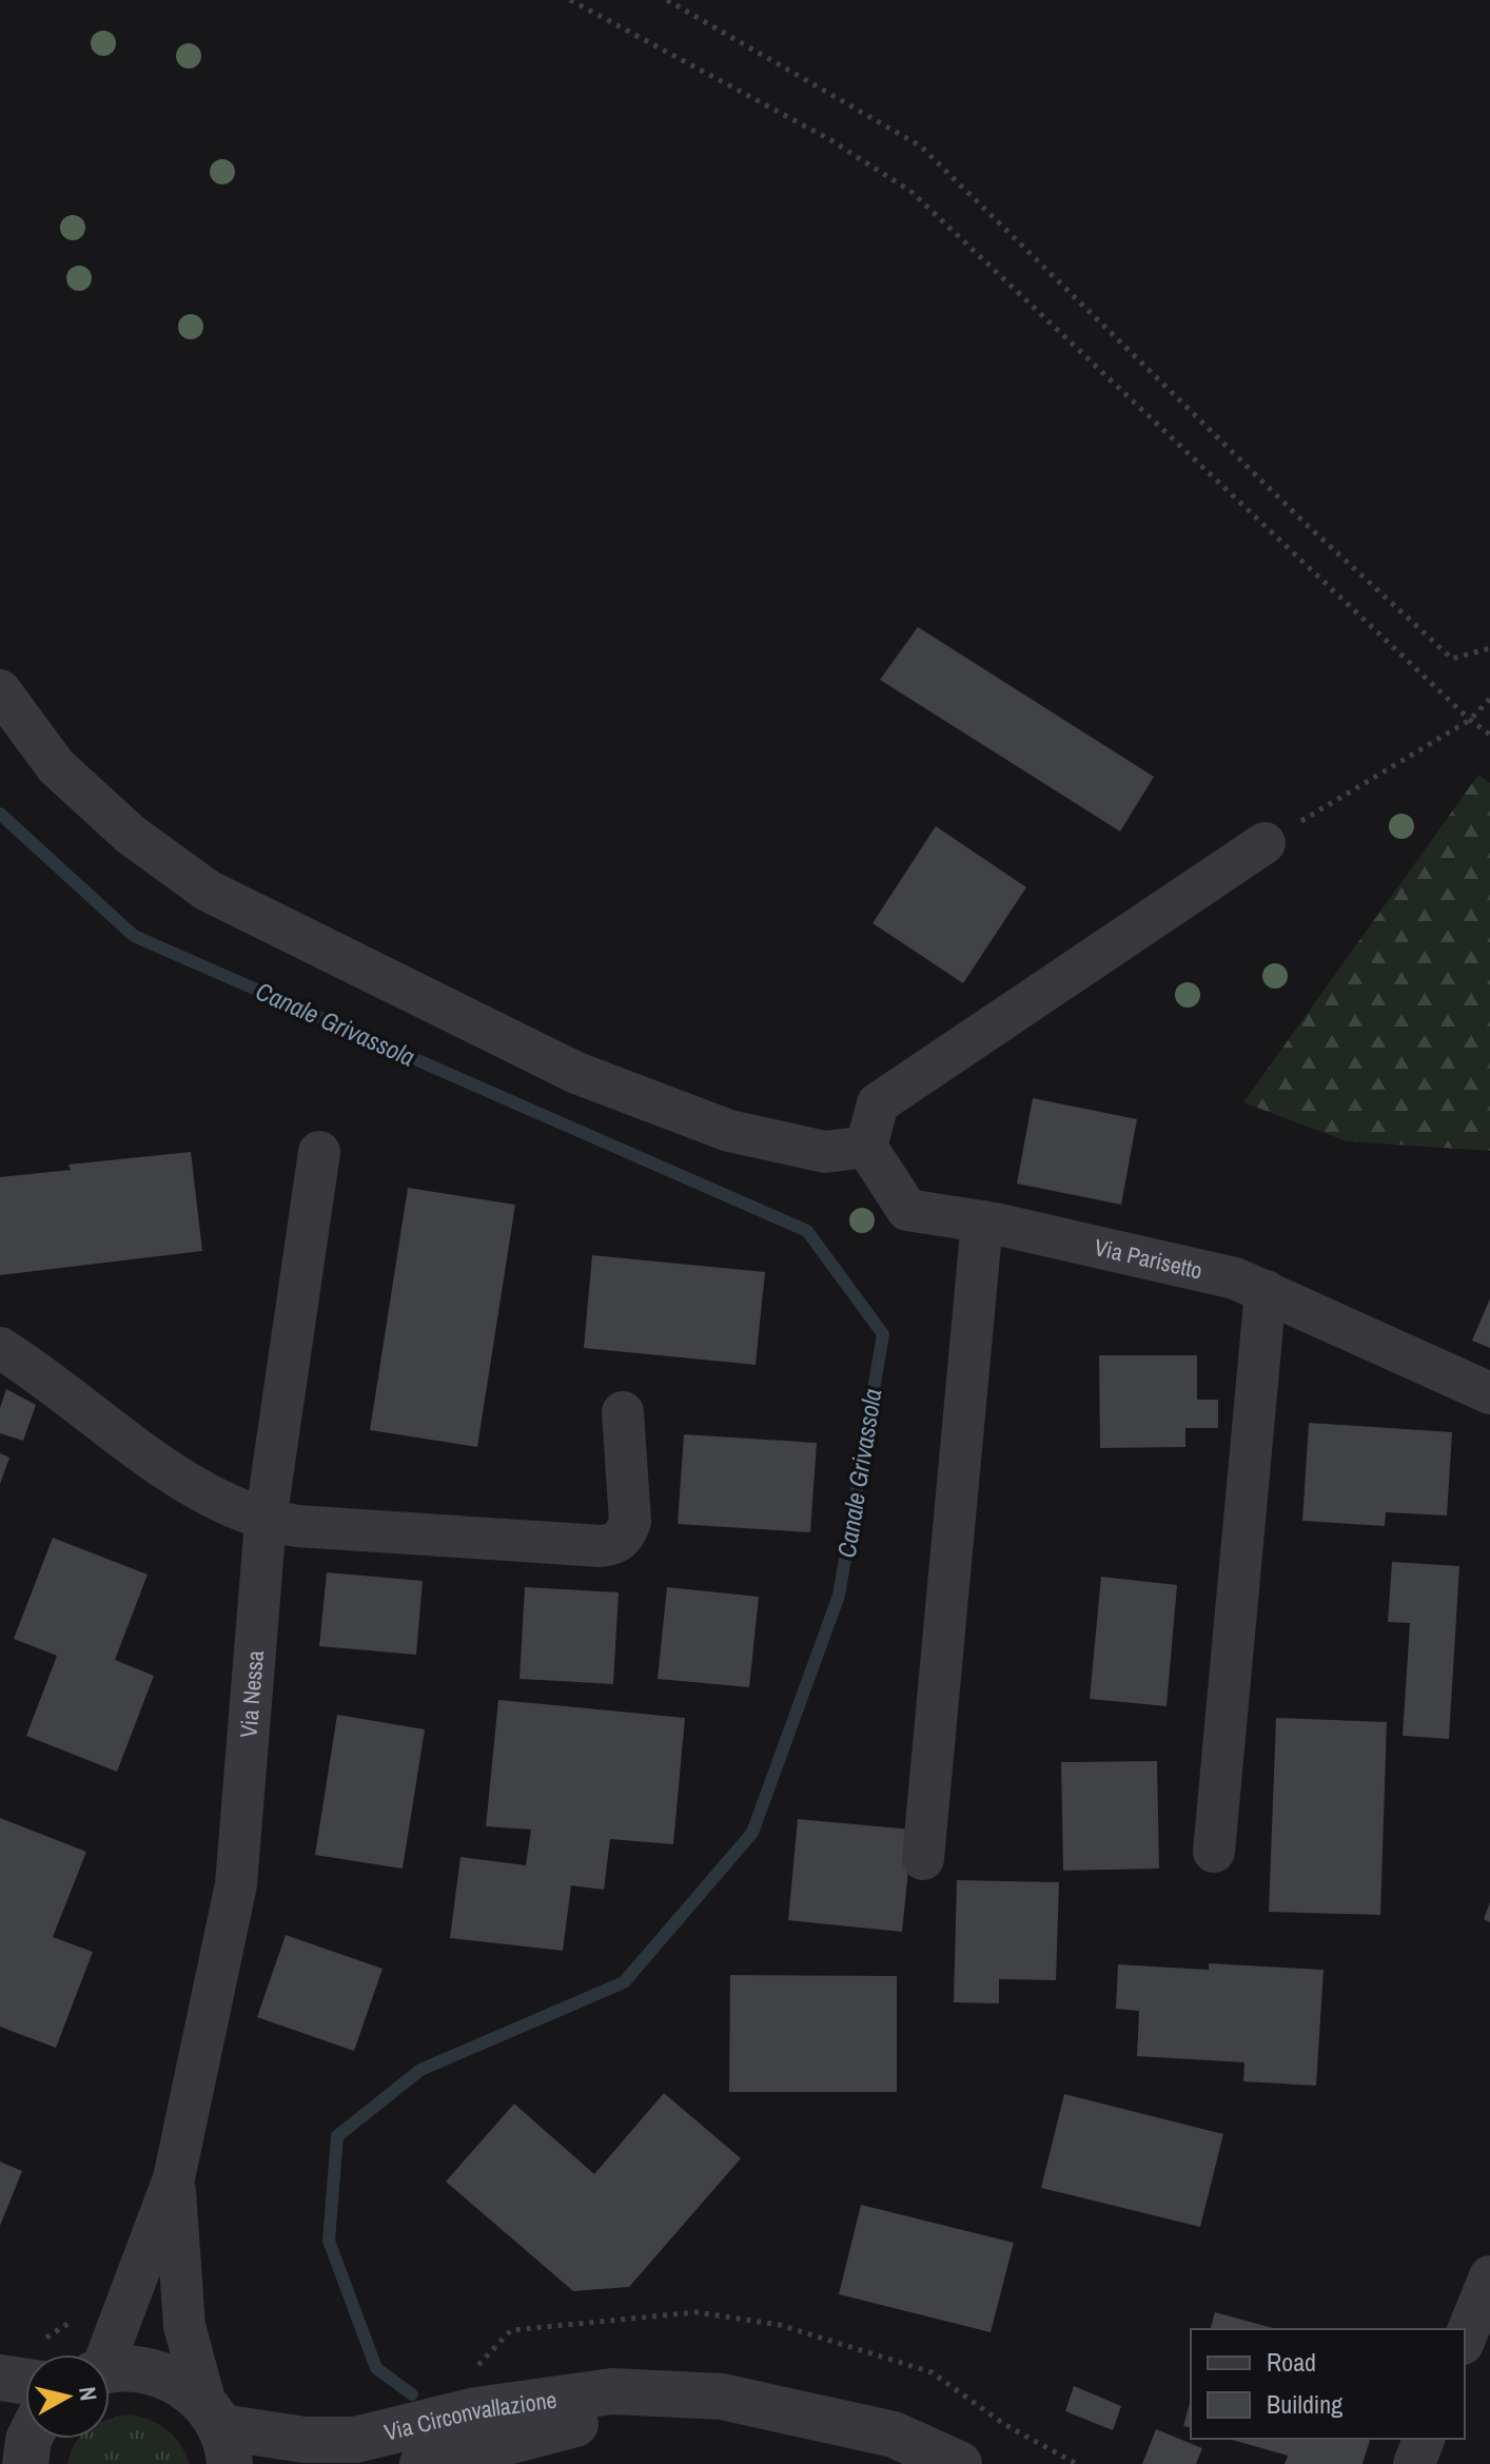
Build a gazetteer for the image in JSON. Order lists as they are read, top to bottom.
{
  "streets": {
    "street": ["Via Parisetto", "Via Nessa", "Via Circonvallazione"]
  },
  "water": ["Canale Grivassola"],
  "legend": ["Road", "Building"],
  "north": "right"
}
